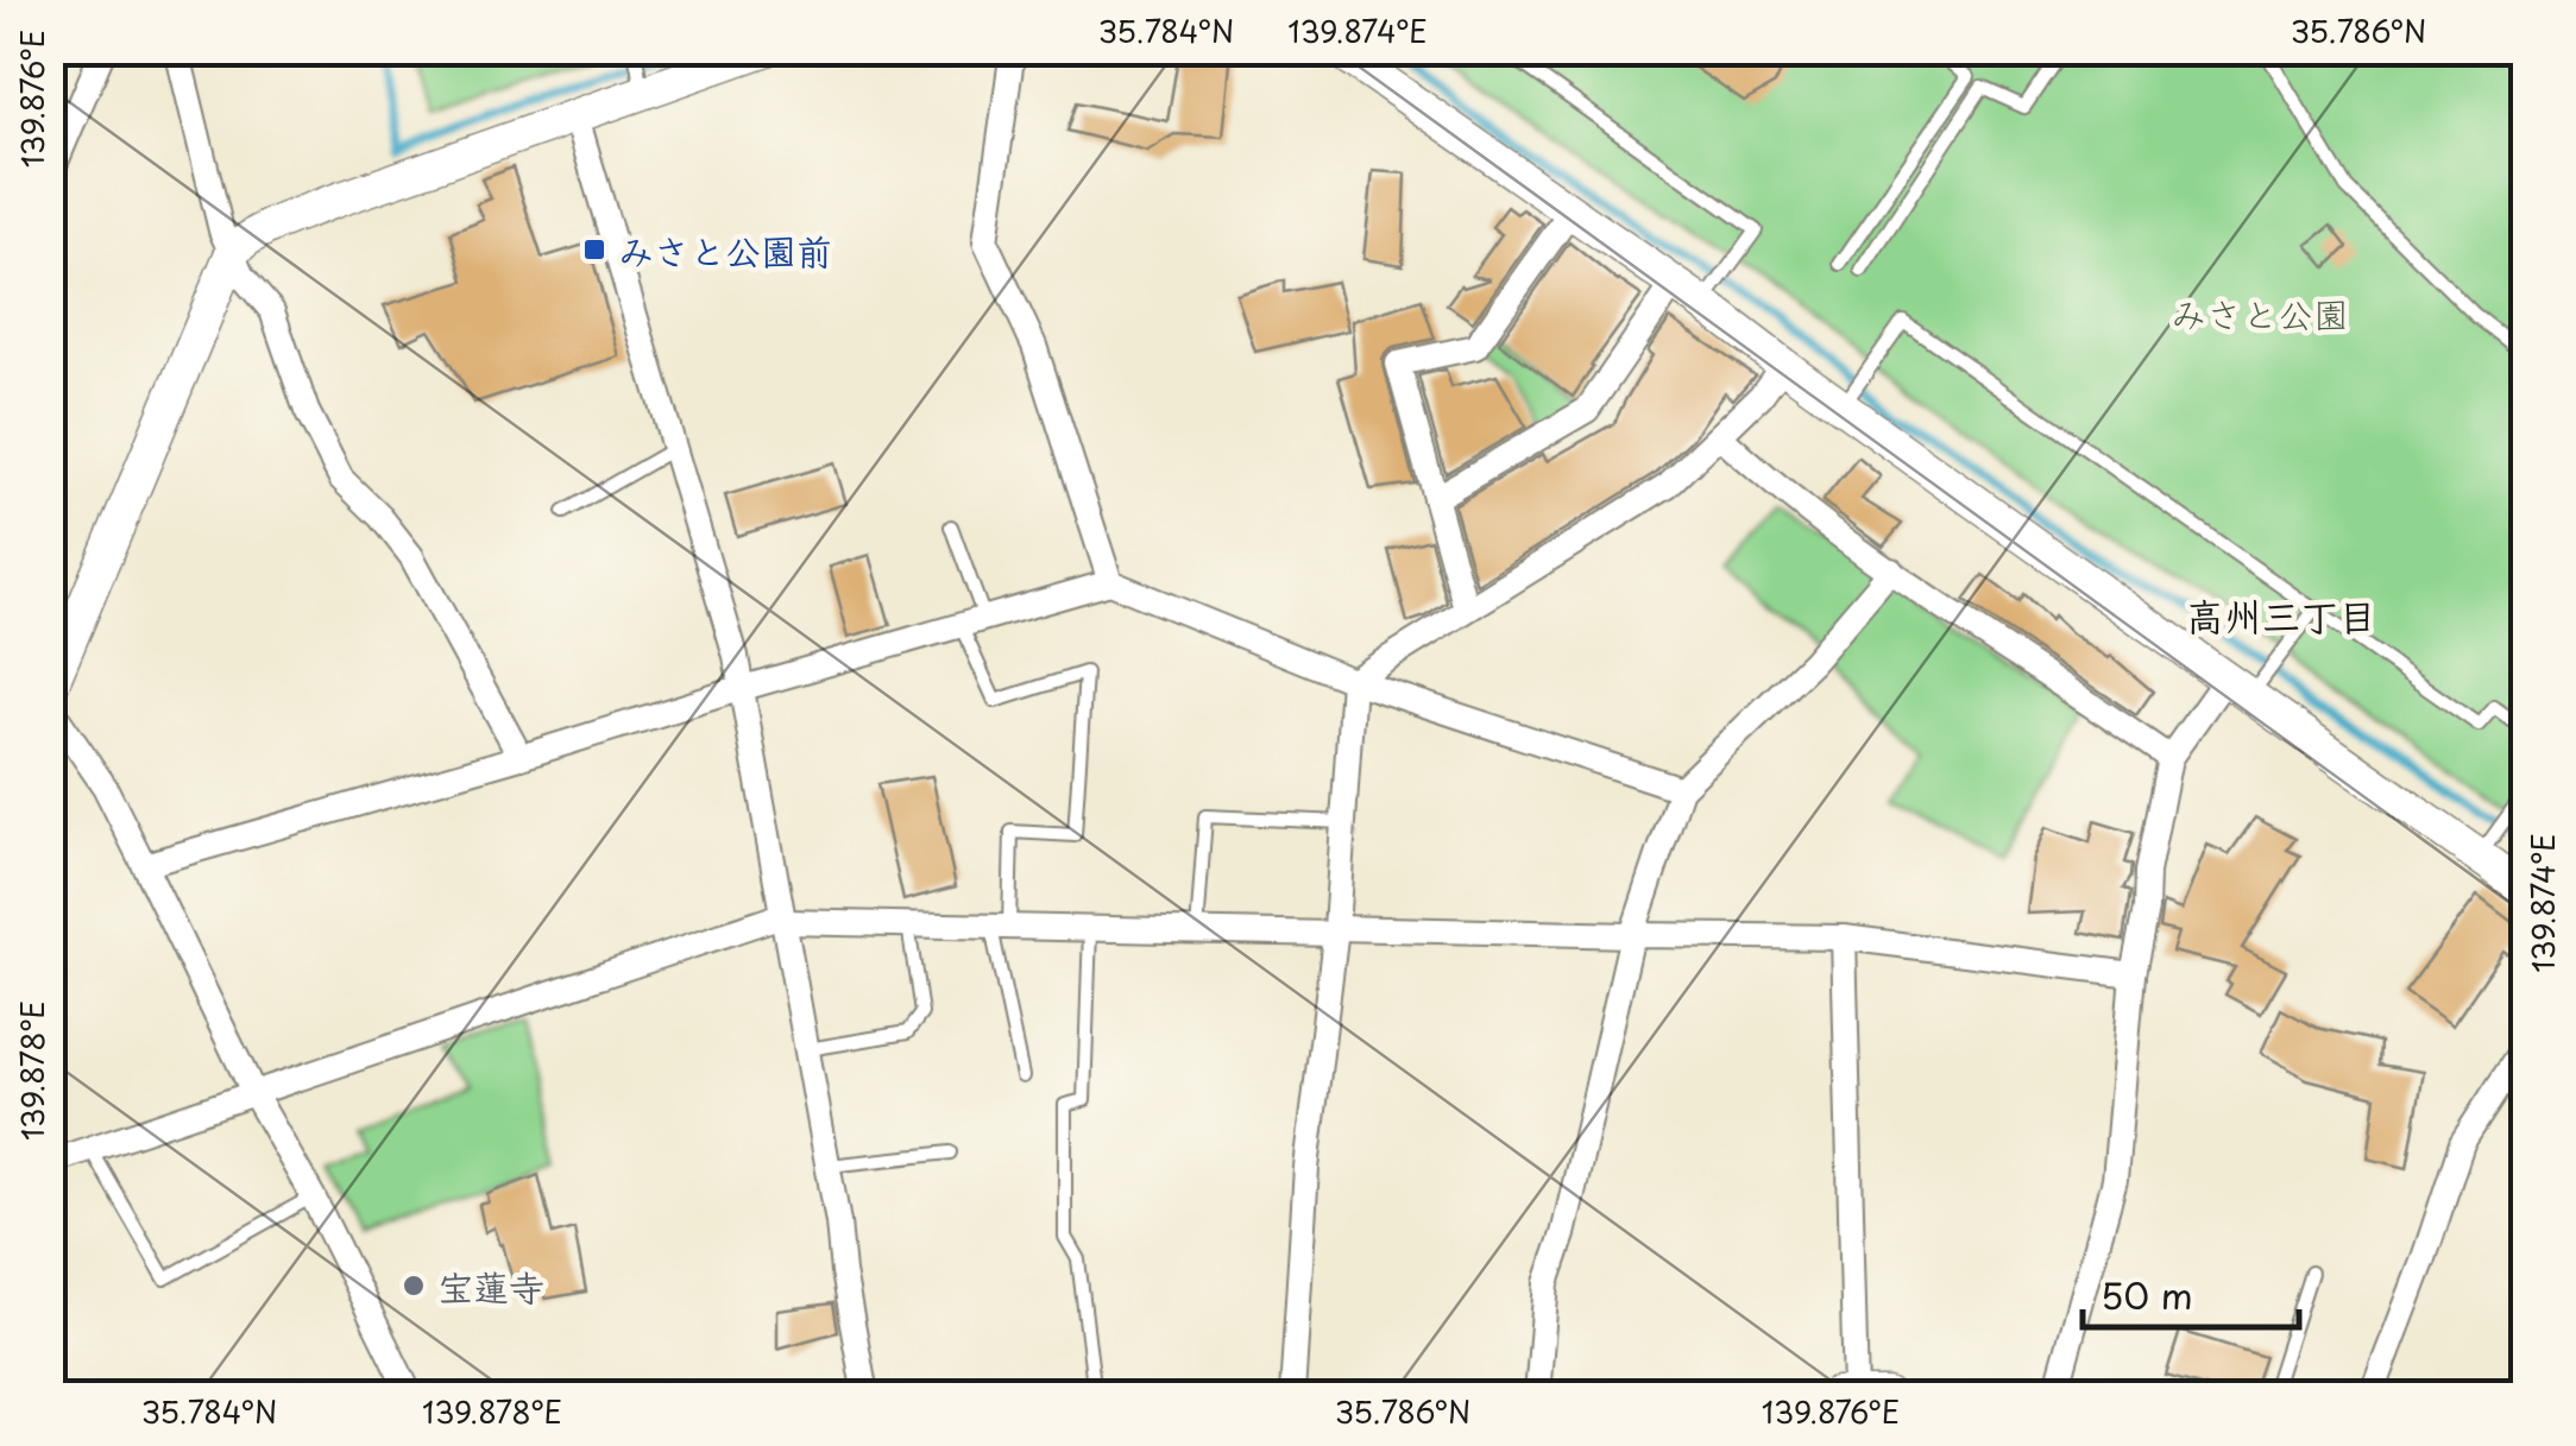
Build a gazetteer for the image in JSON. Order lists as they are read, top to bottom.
{
  "districts": ["高州三丁目"],
  "parks": ["みさと公園"],
  "places": {
    "transit": ["みさと公園前"],
    "other": ["宝蓮寺"]
  },
  "scale_bar": "50 m",
  "coordinates": [
    "35.784°N",
    "139.874°E",
    "35.786°N",
    "139.876°E",
    "139.878°E"
  ]
}
